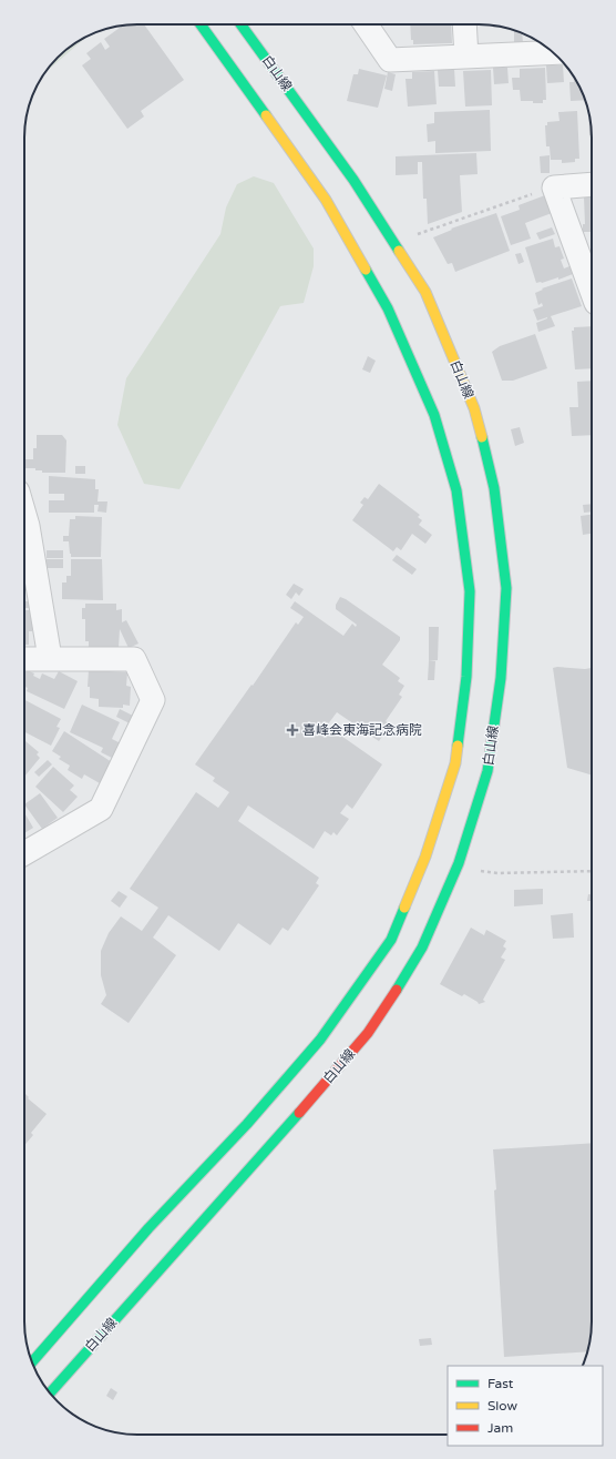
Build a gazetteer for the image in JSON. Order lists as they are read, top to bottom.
{
  "streets": {
    "street": ["白山線"]
  },
  "places": {
    "health": ["喜峰会東海記念病院"]
  },
  "legend": ["Fast", "Slow", "Jam"]
}
